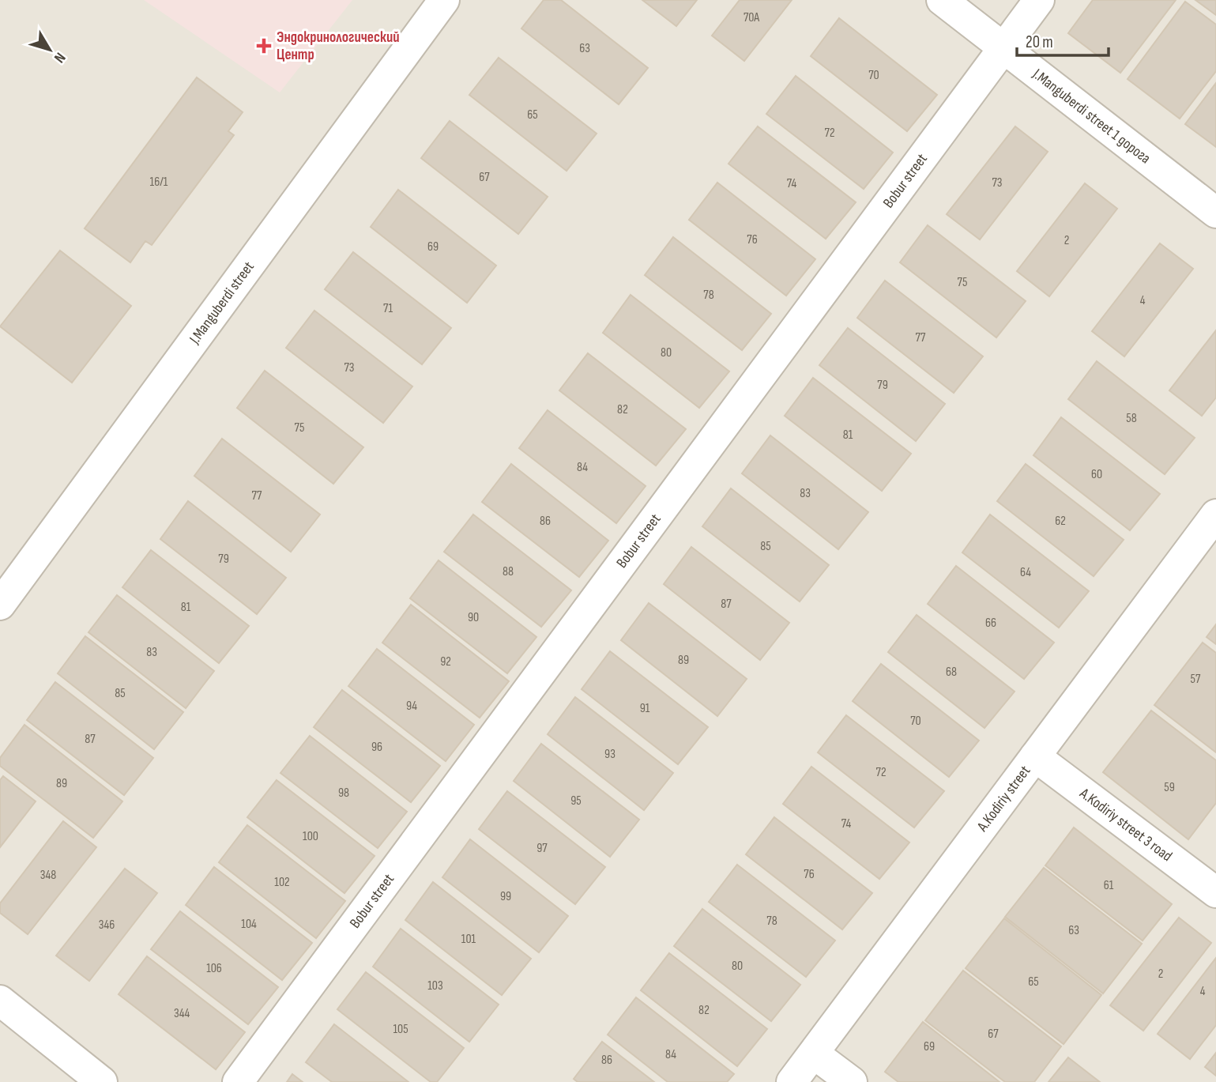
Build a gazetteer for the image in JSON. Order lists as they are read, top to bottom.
{
  "streets": {
    "street": [
      "J.Manguberdi street 1 дорога",
      "Bobur street",
      "J.Manguberdi street",
      "A.Kodiriy street",
      "A.Kodiriy street 3 road"
    ]
  },
  "crossings": [
    ["J.Manguberdi street 1 дорога", "Bobur street"],
    ["A.Kodiriy street", "A.Kodiriy street 3 road"]
  ],
  "places": {
    "health": ["Эндокринологический Центр"]
  },
  "house_numbers": [
    "70A",
    "63",
    "70",
    "65",
    "72",
    "67",
    "16/1",
    "73",
    "74",
    "76",
    "2",
    "69",
    "75",
    "78",
    "4",
    "71",
    "77",
    "80",
    "73",
    "79",
    "82",
    "58",
    "75",
    "81",
    "84",
    "60",
    "83",
    "77",
    "86",
    "62",
    "85",
    "79",
    "88",
    "64",
    "87",
    "81",
    "90",
    "66",
    "83",
    "89",
    "92",
    "68",
    "57",
    "85",
    "94",
    "91",
    "70",
    "87",
    "96",
    "93",
    "72",
    "89",
    "59",
    "98",
    "95",
    "74",
    "100",
    "97",
    "76",
    "348",
    "102",
    "61",
    "99",
    "78",
    "104",
    "346",
    "63",
    "101",
    "80",
    "106",
    "2",
    "65",
    "103",
    "4",
    "82",
    "344",
    "105",
    "67",
    "69",
    "84",
    "86"
  ],
  "scale_bar": "20 m",
  "north": "bottom right"
}
